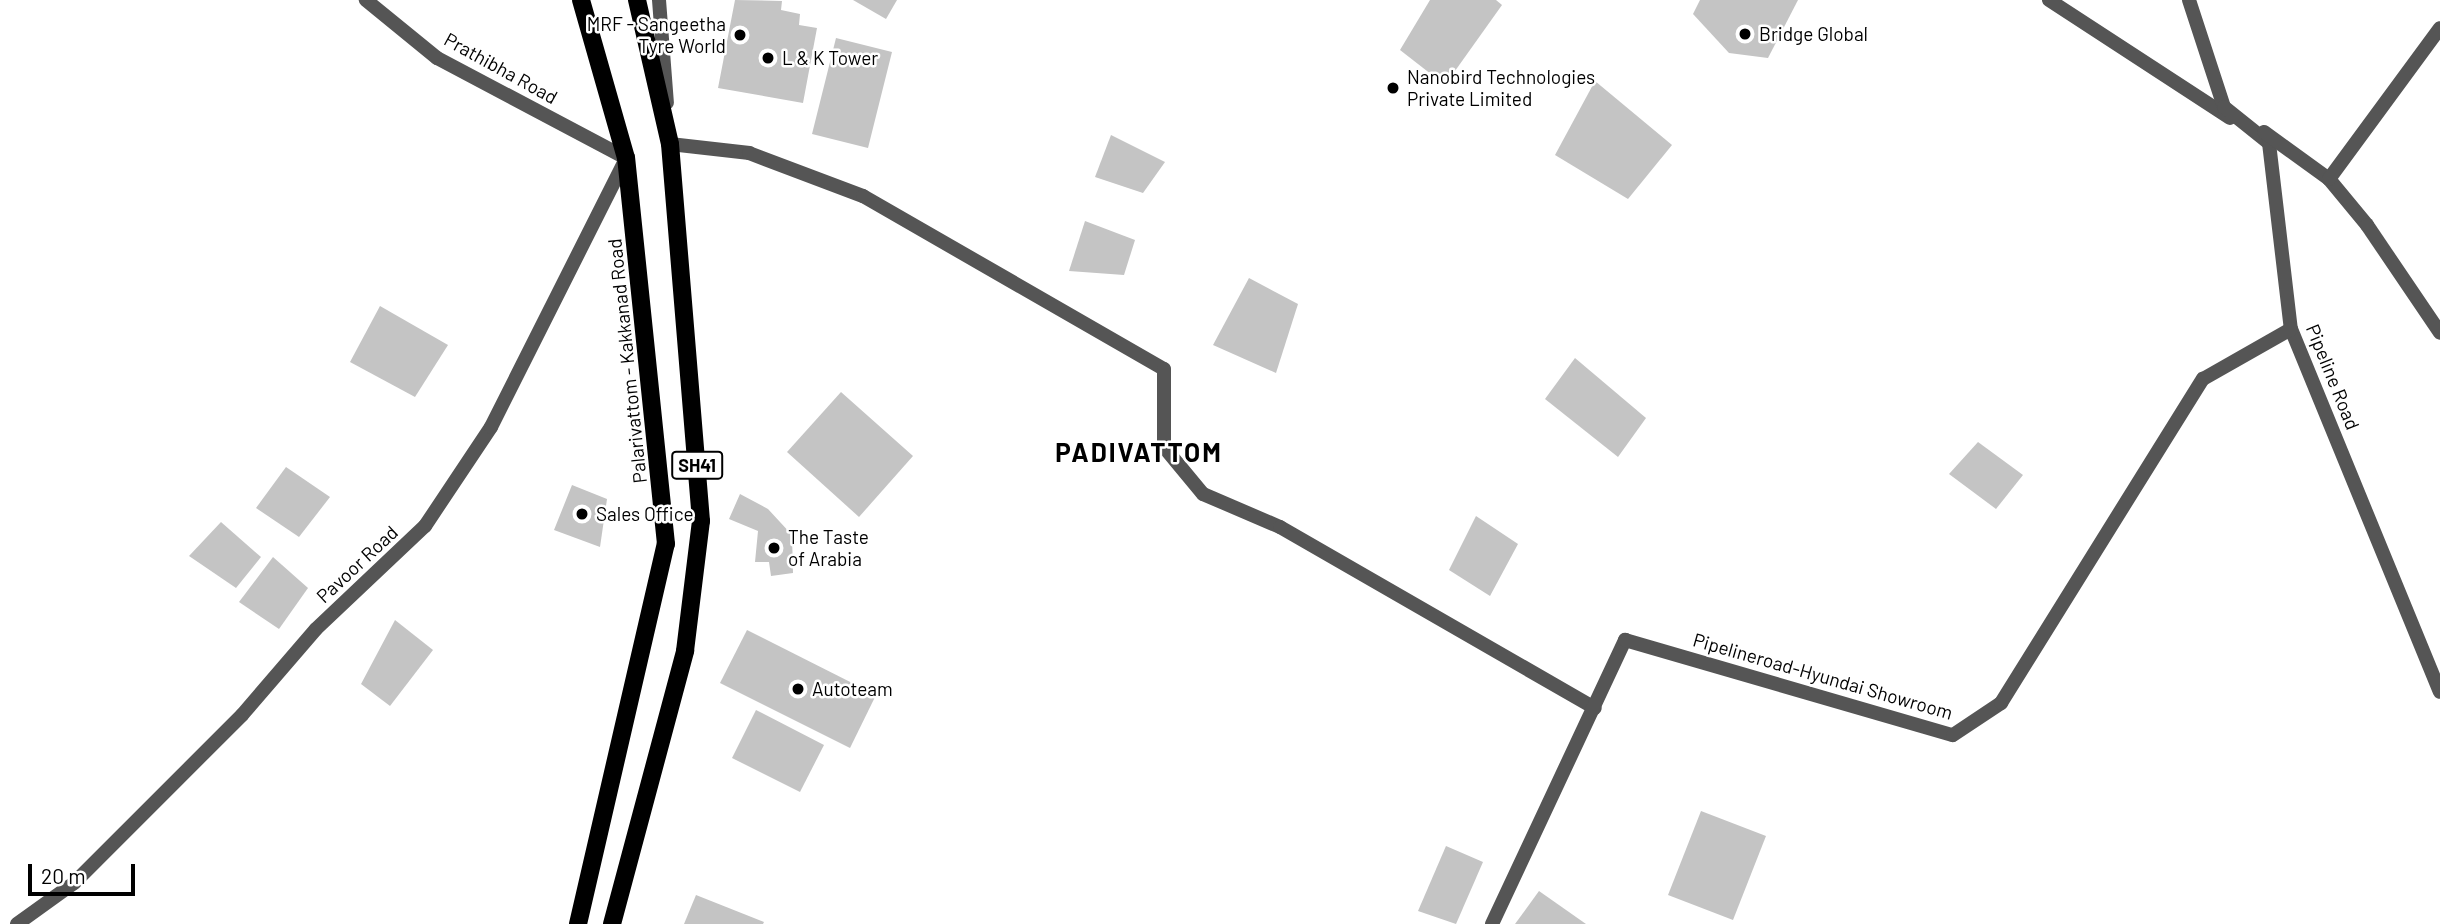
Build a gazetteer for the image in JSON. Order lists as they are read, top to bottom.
{
  "streets": {
    "main road": ["Palarivattom - Kakkanad Road", "SH41"],
    "street": [
      "Prathibha Road",
      "Pipeline Road",
      "Pavoor Road",
      "Pipelineroad-Hyundai Showroom"
    ]
  },
  "crossings": [
    ["Prathibha Road", "Palarivattom - Kakkanad Road"],
    ["Prathibha Road", "Pavoor Road"],
    ["Palarivattom - Kakkanad Road", "Pavoor Road"],
    ["Pipeline Road", "Pipelineroad-Hyundai Showroom"]
  ],
  "districts": ["PADIVATTOM"],
  "places": [
    "Bridge Global",
    "MRF - Sangeetha Tyre World",
    "L & K Tower",
    "Nanobird Technologies Private Limited",
    "Sales Office",
    "The Taste of Arabia",
    "Autoteam"
  ],
  "scale_bar": "20 m"
}
